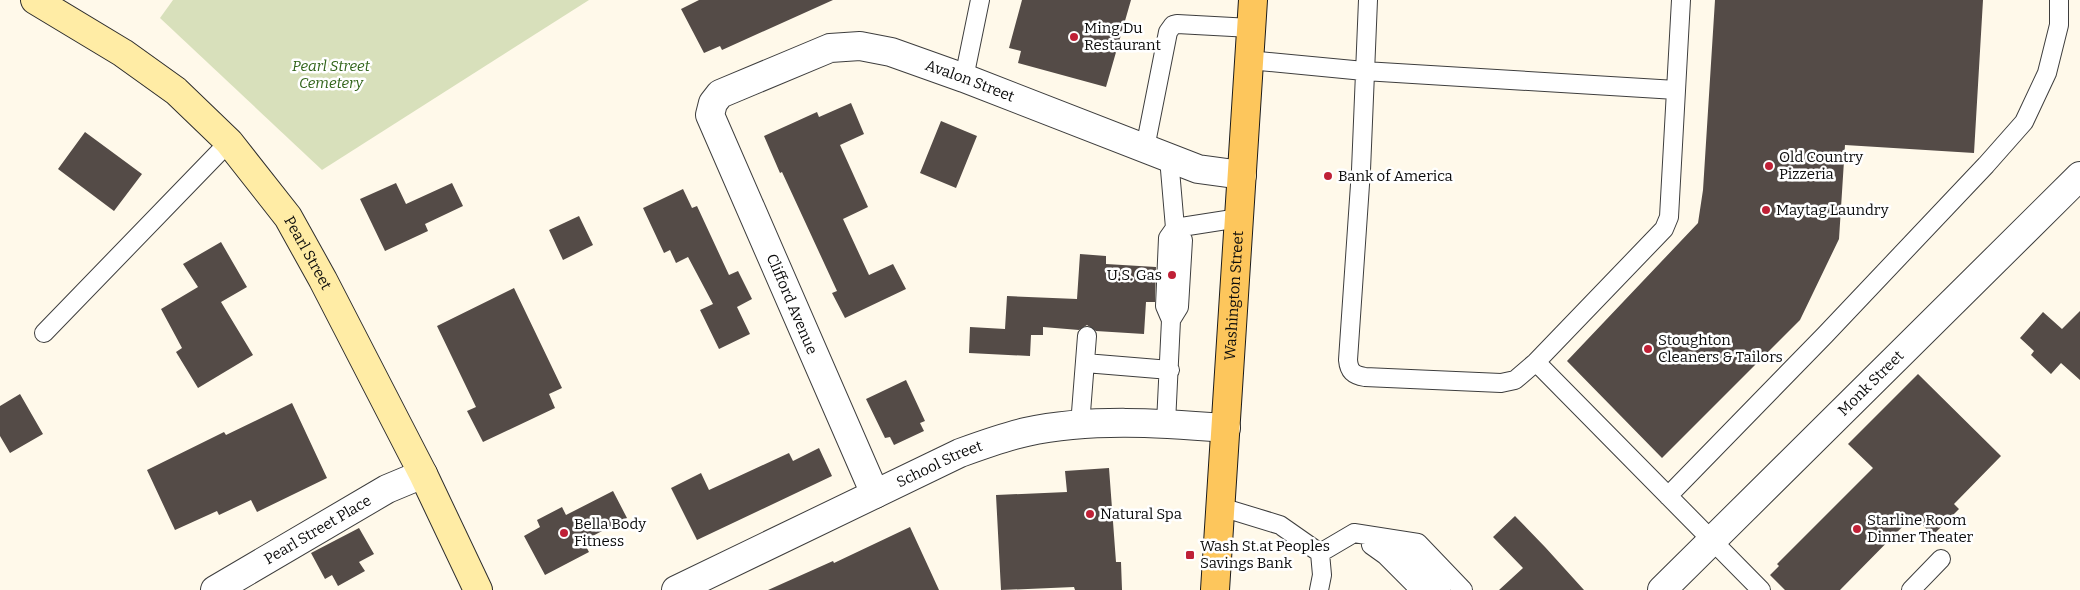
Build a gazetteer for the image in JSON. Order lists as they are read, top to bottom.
{
  "streets": {
    "main road": ["Pearl Street", "Washington Street"],
    "street": [
      "Avalon Street",
      "Clifford Avenue",
      "Monk Street",
      "School Street",
      "Pearl Street Place"
    ]
  },
  "crossings": [
    ["Avalon Street", "Washington Street"],
    ["Avalon Street", "Clifford Avenue"],
    ["Pearl Street", "Pearl Street Place"],
    ["Washington Street", "School Street"],
    ["Clifford Avenue", "School Street"]
  ],
  "parks": ["Pearl Street Cemetery"],
  "places": {
    "other": [
      "Ming Du Restaurant",
      "Old Country Pizzeria",
      "Bank of America",
      "Maytag Laundry",
      "U.S. Gas",
      "Stoughton Cleaners & Tailors",
      "Natural Spa",
      "Starline Room Dinner Theater",
      "Bella Body Fitness"
    ],
    "transit": ["Wash St.at Peoples Savings Bank"]
  }
}
